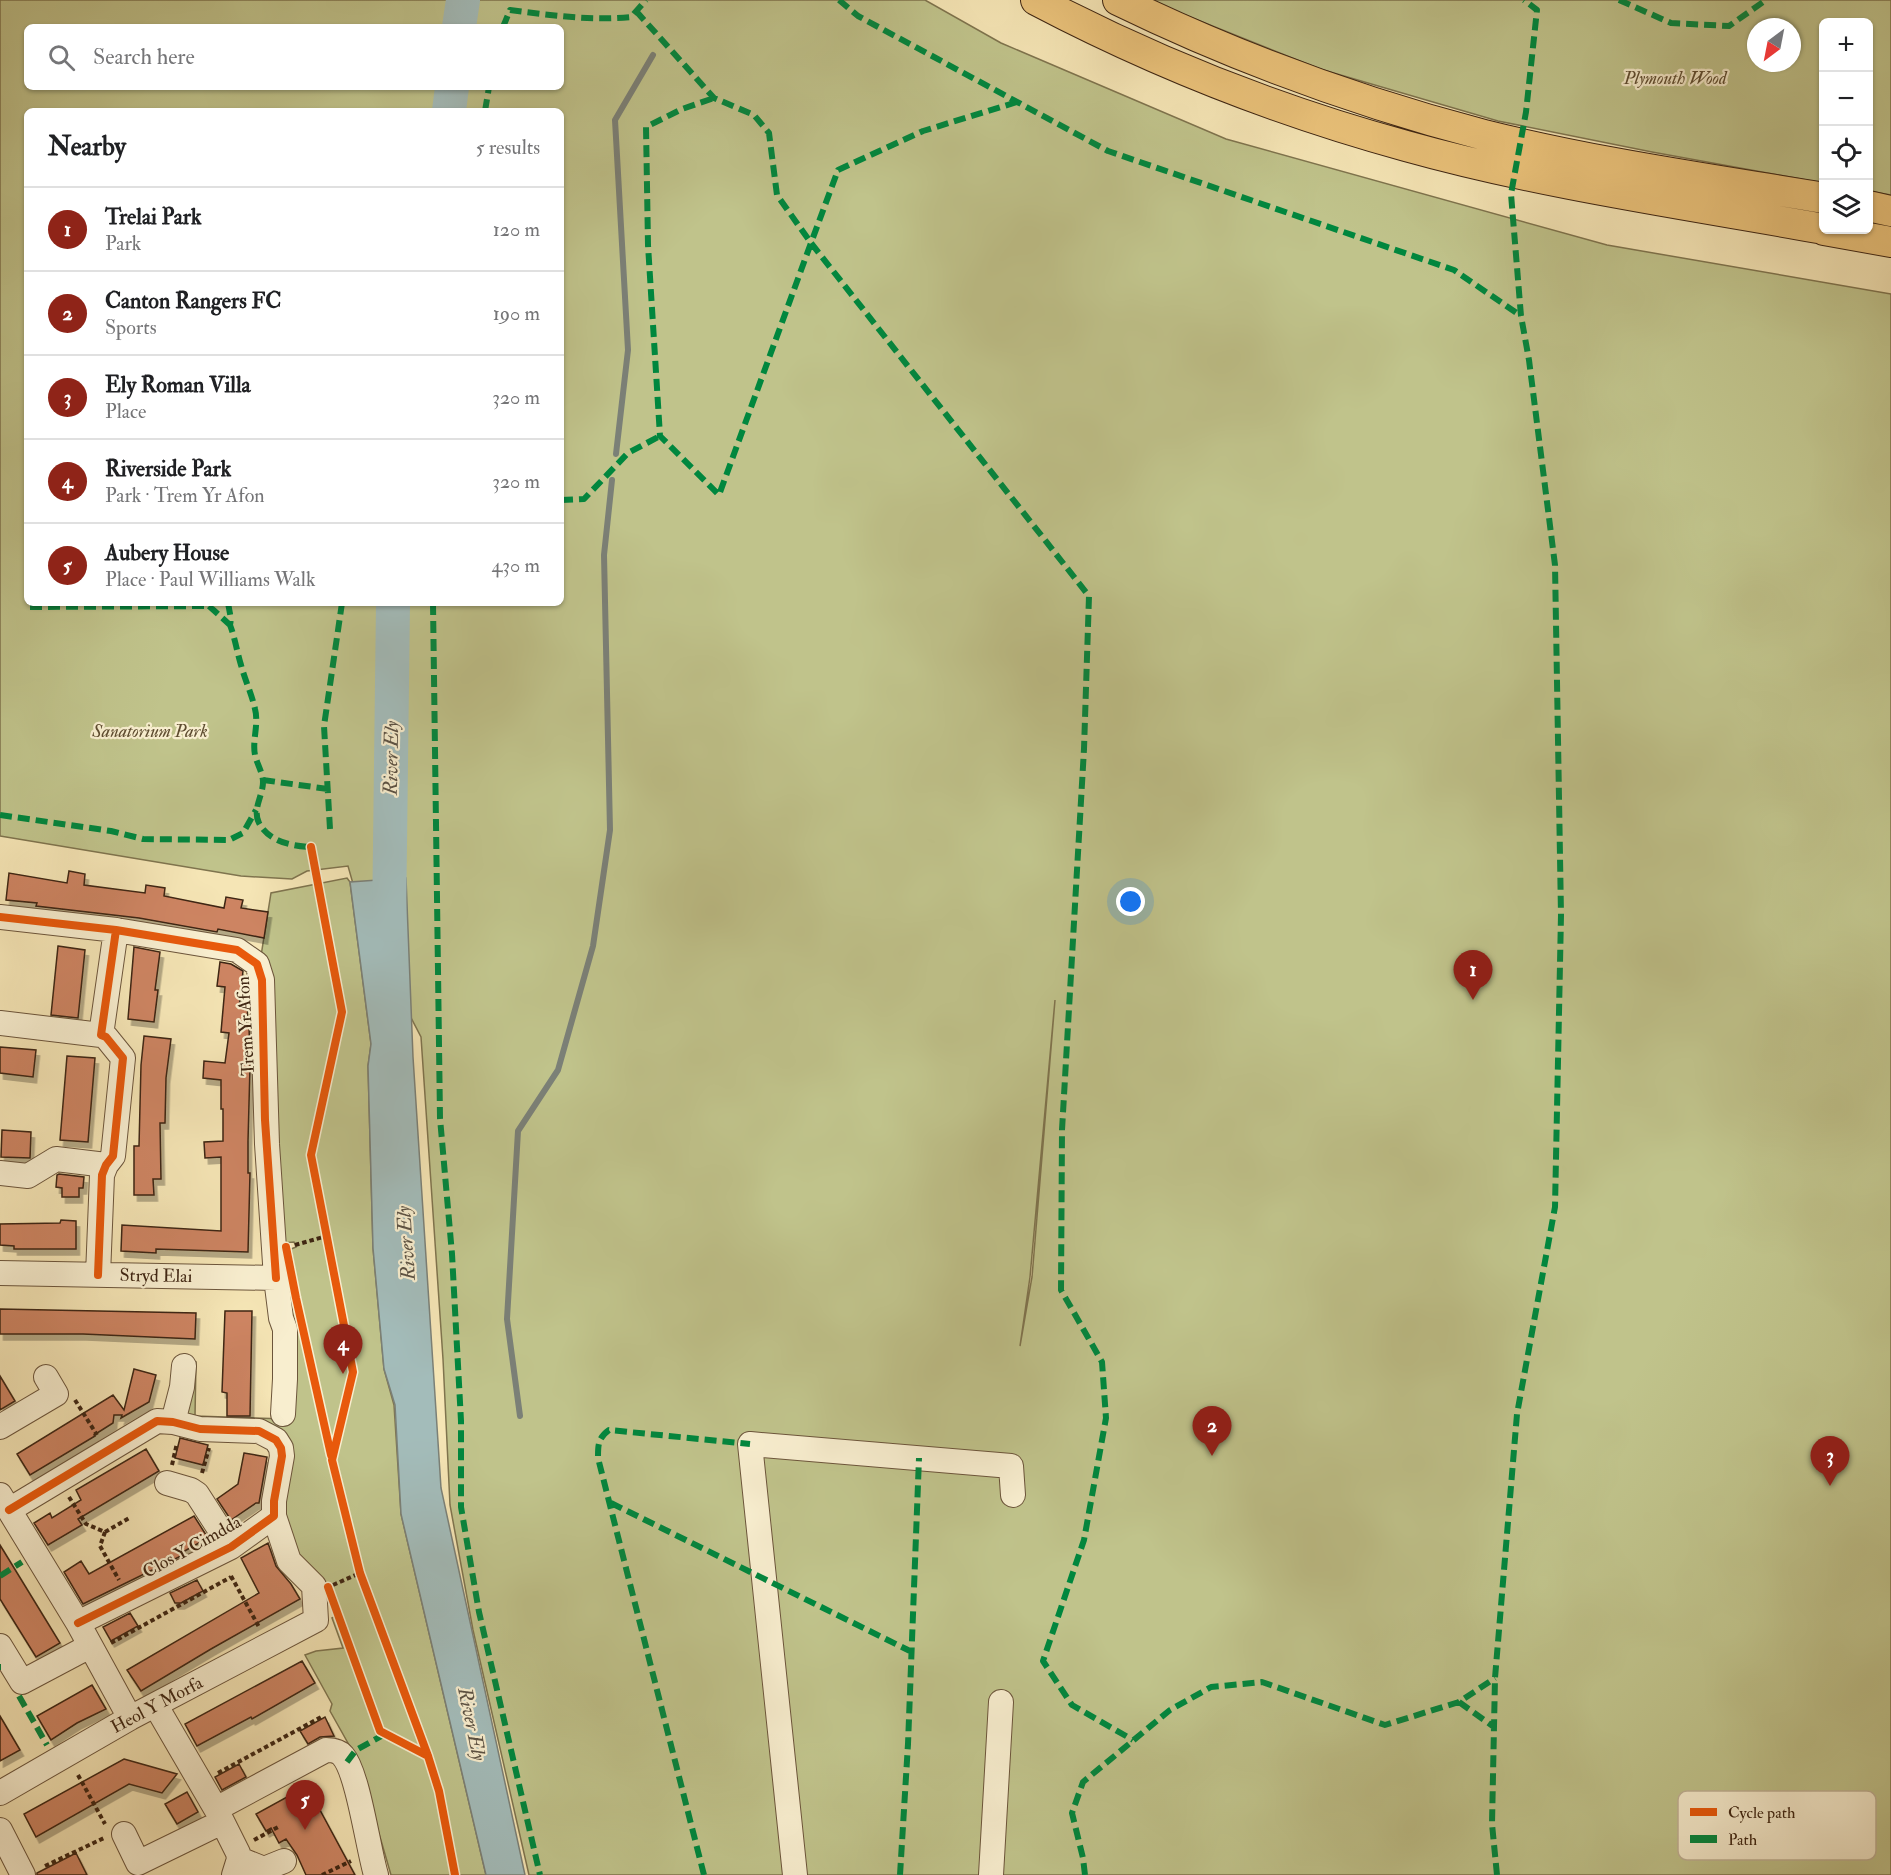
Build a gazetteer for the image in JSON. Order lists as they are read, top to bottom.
{
  "streets": {
    "street": [
      "Trem Yr Afon",
      "Stryd Elai",
      "Clos Y Cimdda",
      "Heol Y Morfa"
    ]
  },
  "crossings": [
    ["Trem Yr Afon", "Stryd Elai"],
    ["Clos Y Cimdda", "Heol Y Morfa"]
  ],
  "water": ["River Ely"],
  "parks": ["Plymouth Wood", "Sanatorium Park"],
  "legend": ["Cycle path", "Path"],
  "north": "bottom left",
  "page": {
    "map_buttons": ["+", "−"],
    "search": "Search here",
    "heading": ["Nearby", "5 results"],
    "list": [
      {
        "mark": "1",
        "name": "Trelai Park",
        "note": "Park",
        "value": "120 m"
      },
      {
        "mark": "2",
        "name": "Canton Rangers FC",
        "note": "Sports",
        "value": "190 m"
      },
      {
        "mark": "3",
        "name": "Ely Roman Villa",
        "note": "Place",
        "value": "320 m"
      },
      {
        "mark": "4",
        "name": "Riverside Park",
        "note": "Park · Trem Yr Afon",
        "value": "320 m"
      },
      {
        "mark": "5",
        "name": "Aubery House",
        "note": "Place · Paul Williams Walk",
        "value": "430 m"
      }
    ],
    "pins": [
      "1",
      "4",
      "2",
      "3",
      "5"
    ]
  }
}
